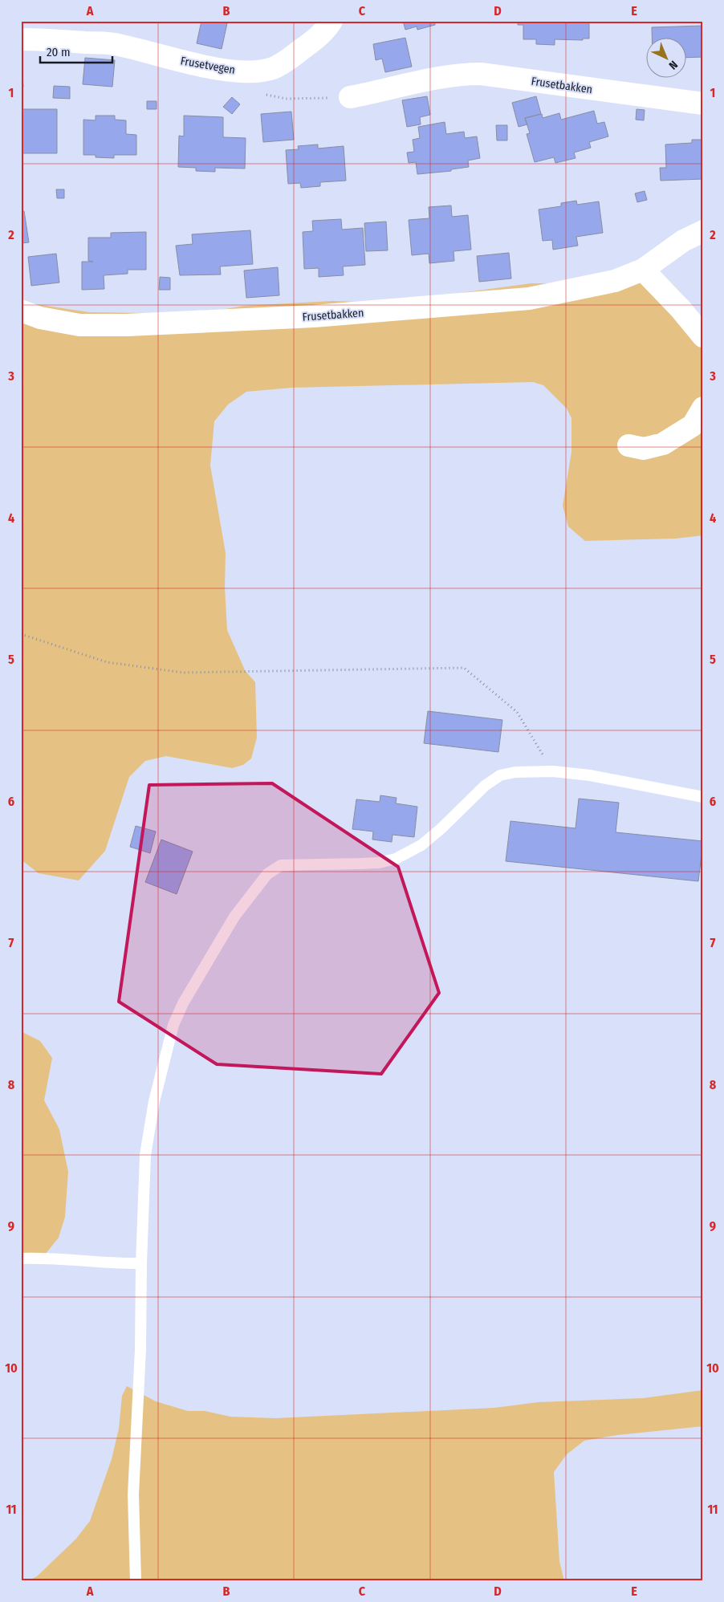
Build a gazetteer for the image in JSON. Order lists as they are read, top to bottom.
{
  "streets": {
    "street": ["Frusetvegen", "Frusetbakken"]
  },
  "scale_bar": "20 m",
  "north": "bottom right",
  "grid": {
    "columns": [
      "A",
      "B",
      "C",
      "D",
      "E"
    ],
    "rows": [
      "1",
      "2",
      "3",
      "4",
      "5",
      "6",
      "7",
      "8",
      "9",
      "10",
      "11"
    ]
  }
}
